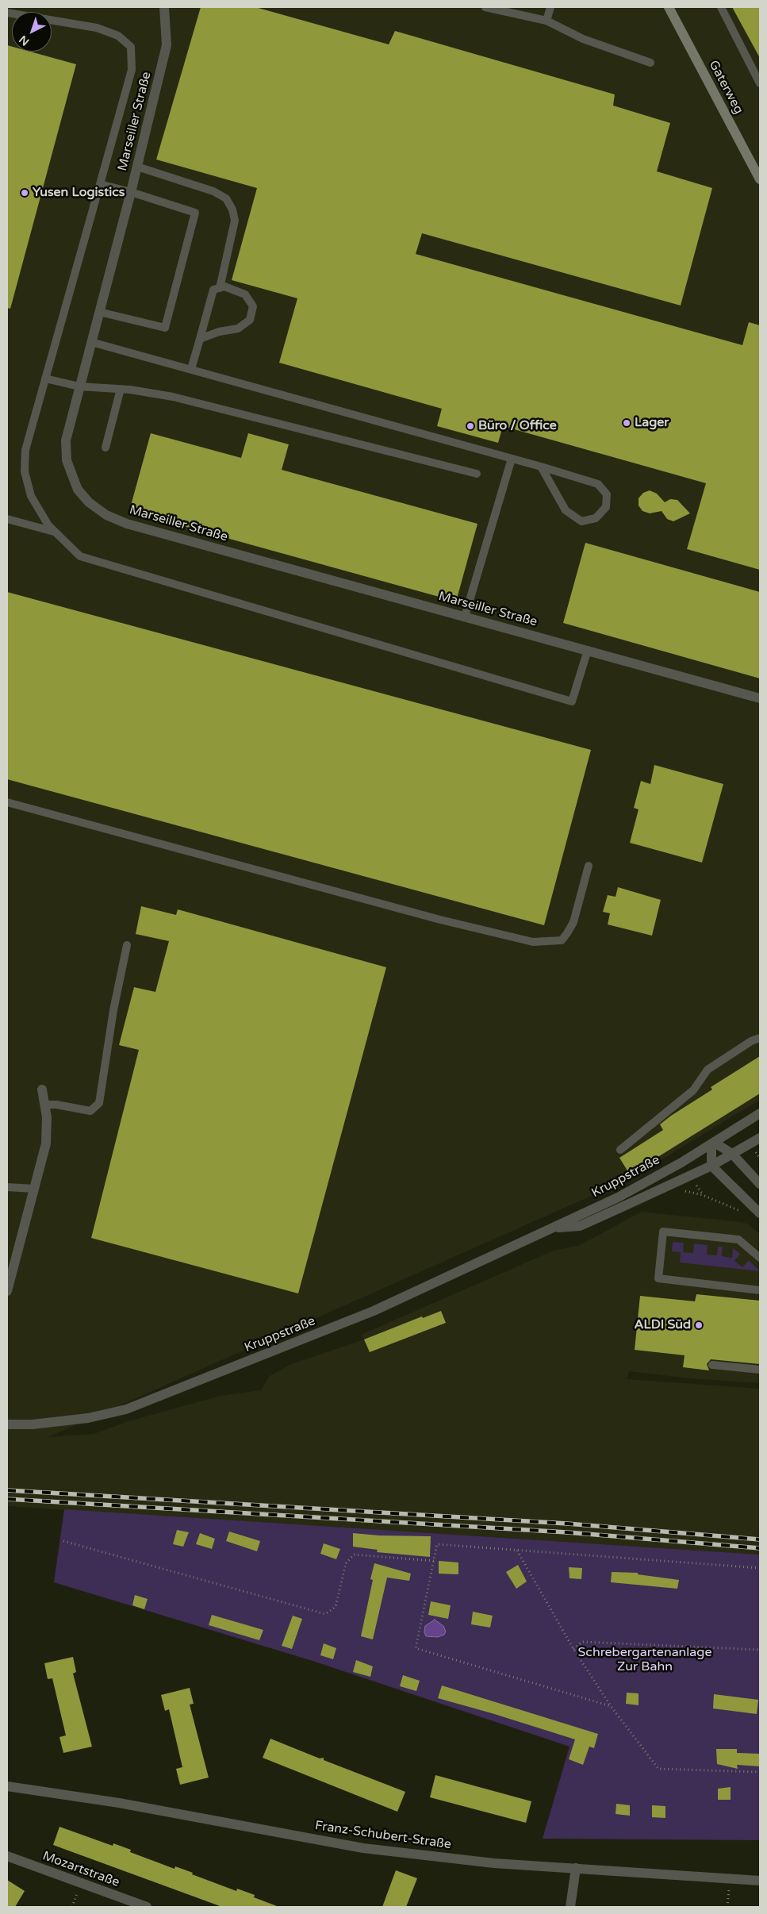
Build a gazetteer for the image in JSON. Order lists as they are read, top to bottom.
{
  "streets": {
    "main road": ["Gaterweg"],
    "street": [
      "Marseiller Straße",
      "Kruppstraße",
      "Franz-Schubert-Straße",
      "Mozartstraße"
    ]
  },
  "parks": ["Schrebergartenanlage Zur Bahn"],
  "places": [
    "Yusen Logistics",
    "Lager",
    "Büro / Office",
    "ALDI Süd"
  ],
  "north": "bottom left"
}
